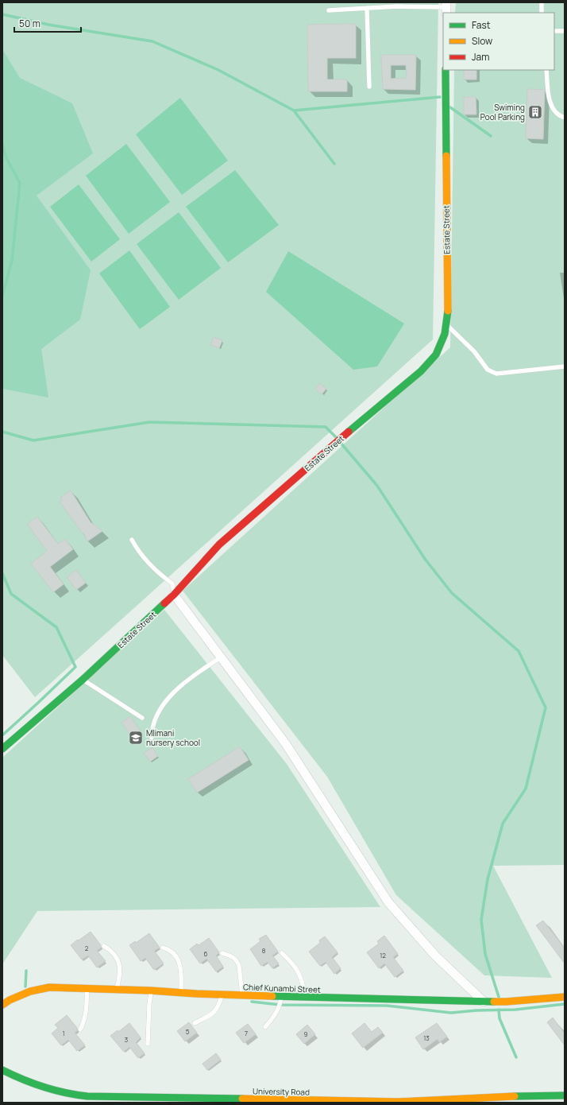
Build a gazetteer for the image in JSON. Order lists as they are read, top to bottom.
{
  "streets": {
    "street": ["Estate Street", "Chief Kunambi Street", "University Road"]
  },
  "places": {
    "building": ["Swiming Pool Parking"],
    "school or university": ["Mlimani nursery school"]
  },
  "house_numbers": [
    "2",
    "8",
    "6",
    "12",
    "5",
    "1",
    "7",
    "9",
    "13",
    "3"
  ],
  "legend": ["Fast", "Slow", "Jam"],
  "scale_bar": "50 m"
}
